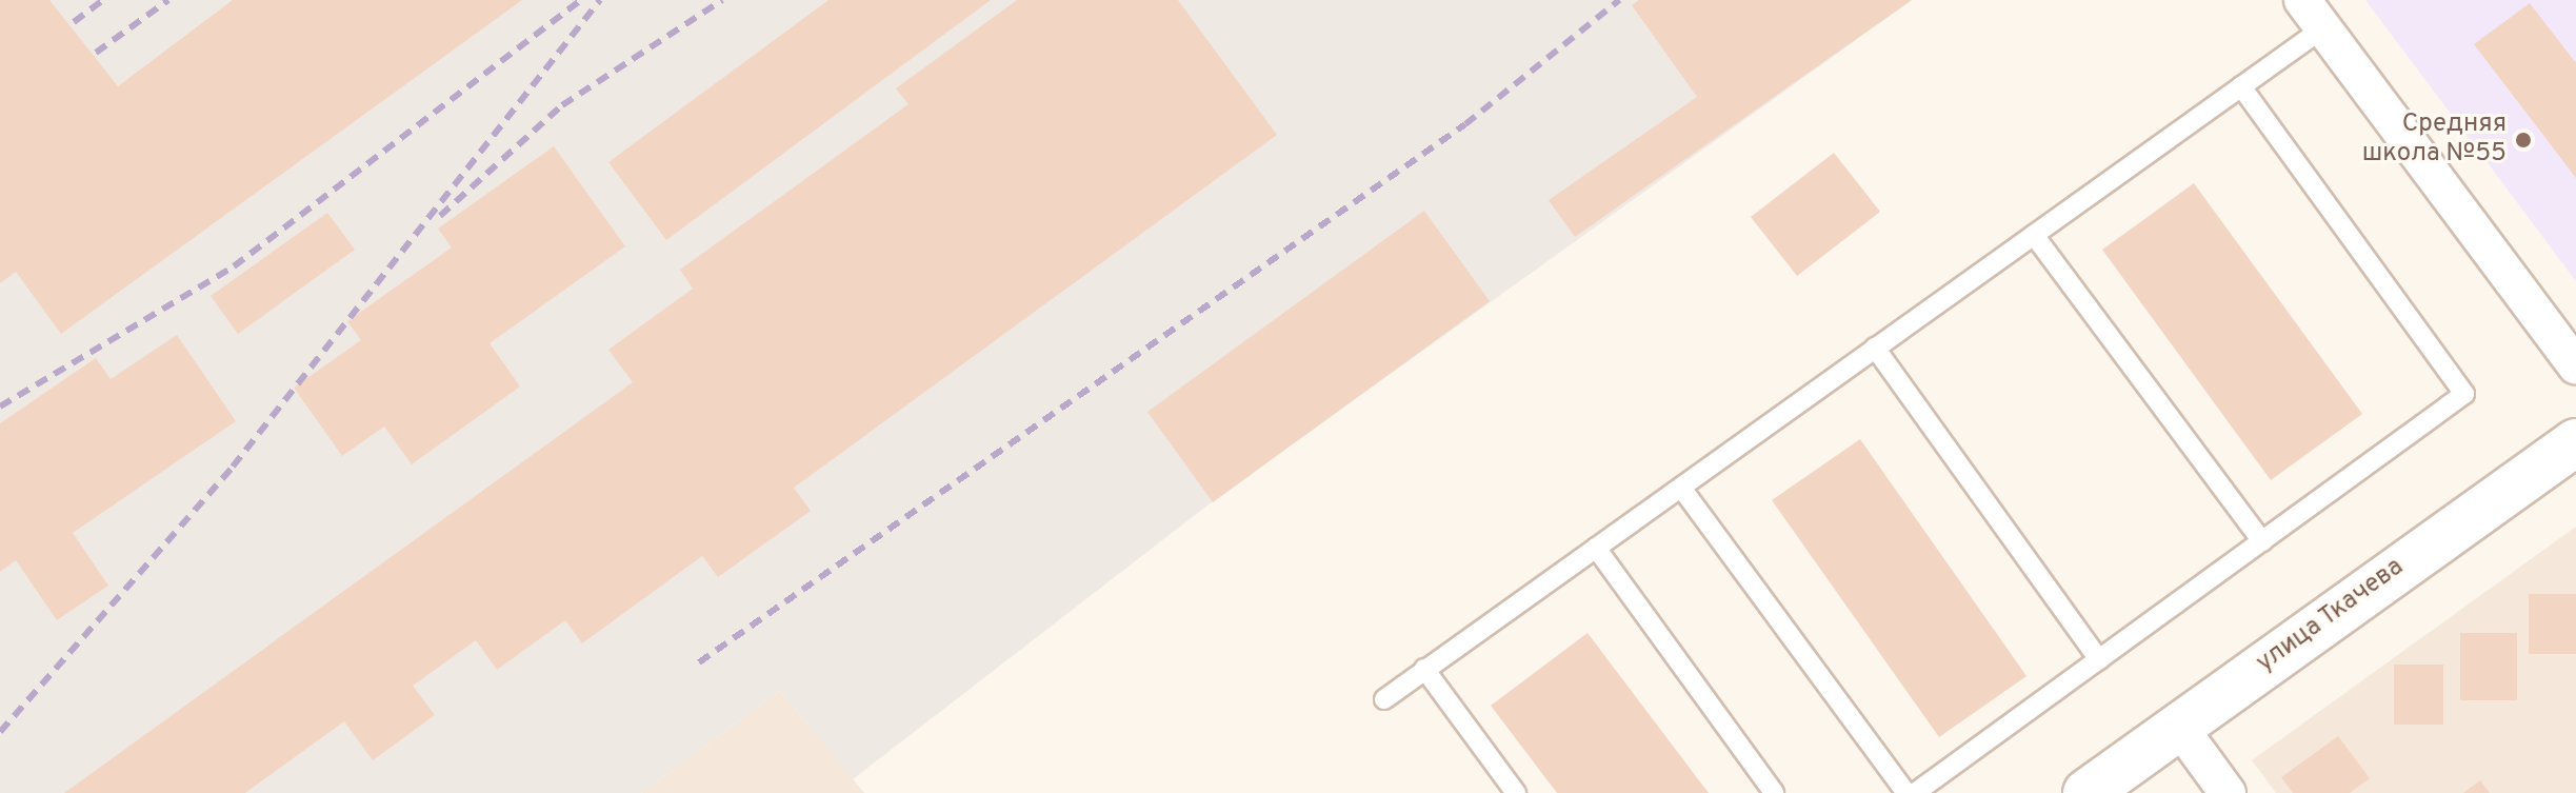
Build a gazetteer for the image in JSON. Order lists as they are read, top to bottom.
{
  "streets": {
    "street": ["улица Ткачева"]
  },
  "places": ["Средняя школа №55"]
}
